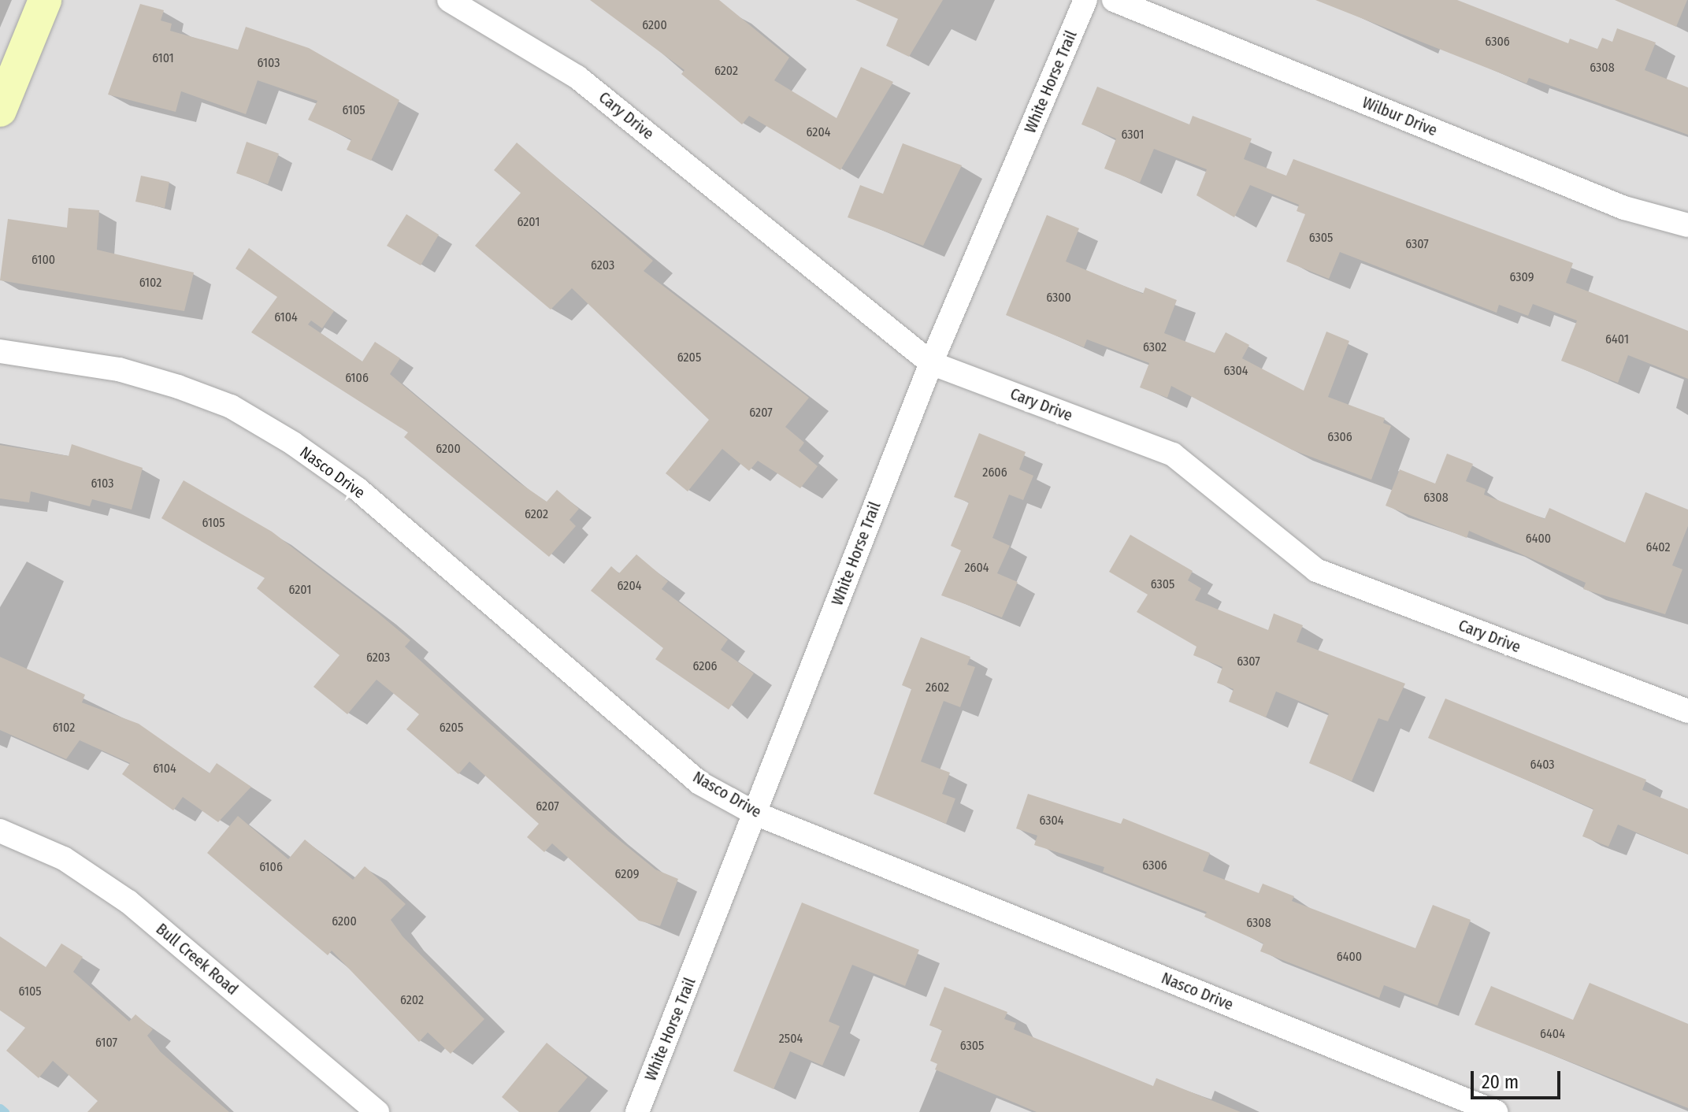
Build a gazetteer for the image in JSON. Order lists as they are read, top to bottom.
{
  "streets": {
    "street": [
      "White Horse Trail",
      "Cary Drive",
      "Wilbur Drive",
      "Nasco Drive",
      "Bull Creek Road"
    ]
  },
  "crossings": [
    ["White Horse Trail", "Cary Drive"],
    ["White Horse Trail", "Nasco Drive"]
  ],
  "house_numbers": [
    "6200",
    "6306",
    "6101",
    "6103",
    "6308",
    "6202",
    "6105",
    "6204",
    "6301",
    "6201",
    "6305",
    "6307",
    "6100",
    "6203",
    "6309",
    "6102",
    "6300",
    "6104",
    "6401",
    "6302",
    "6205",
    "6304",
    "6106",
    "6207",
    "6306",
    "6200",
    "2606",
    "6103",
    "6308",
    "6202",
    "6105",
    "6400",
    "6402",
    "2604",
    "6305",
    "6204",
    "6201",
    "6203",
    "6307",
    "6206",
    "2602",
    "6102",
    "6205",
    "6403",
    "6104",
    "6207",
    "6304",
    "6306",
    "6106",
    "6209",
    "6200",
    "6308",
    "6400",
    "6105",
    "6202",
    "6404",
    "2504",
    "6107",
    "6305"
  ],
  "scale_bar": "20 m"
}
